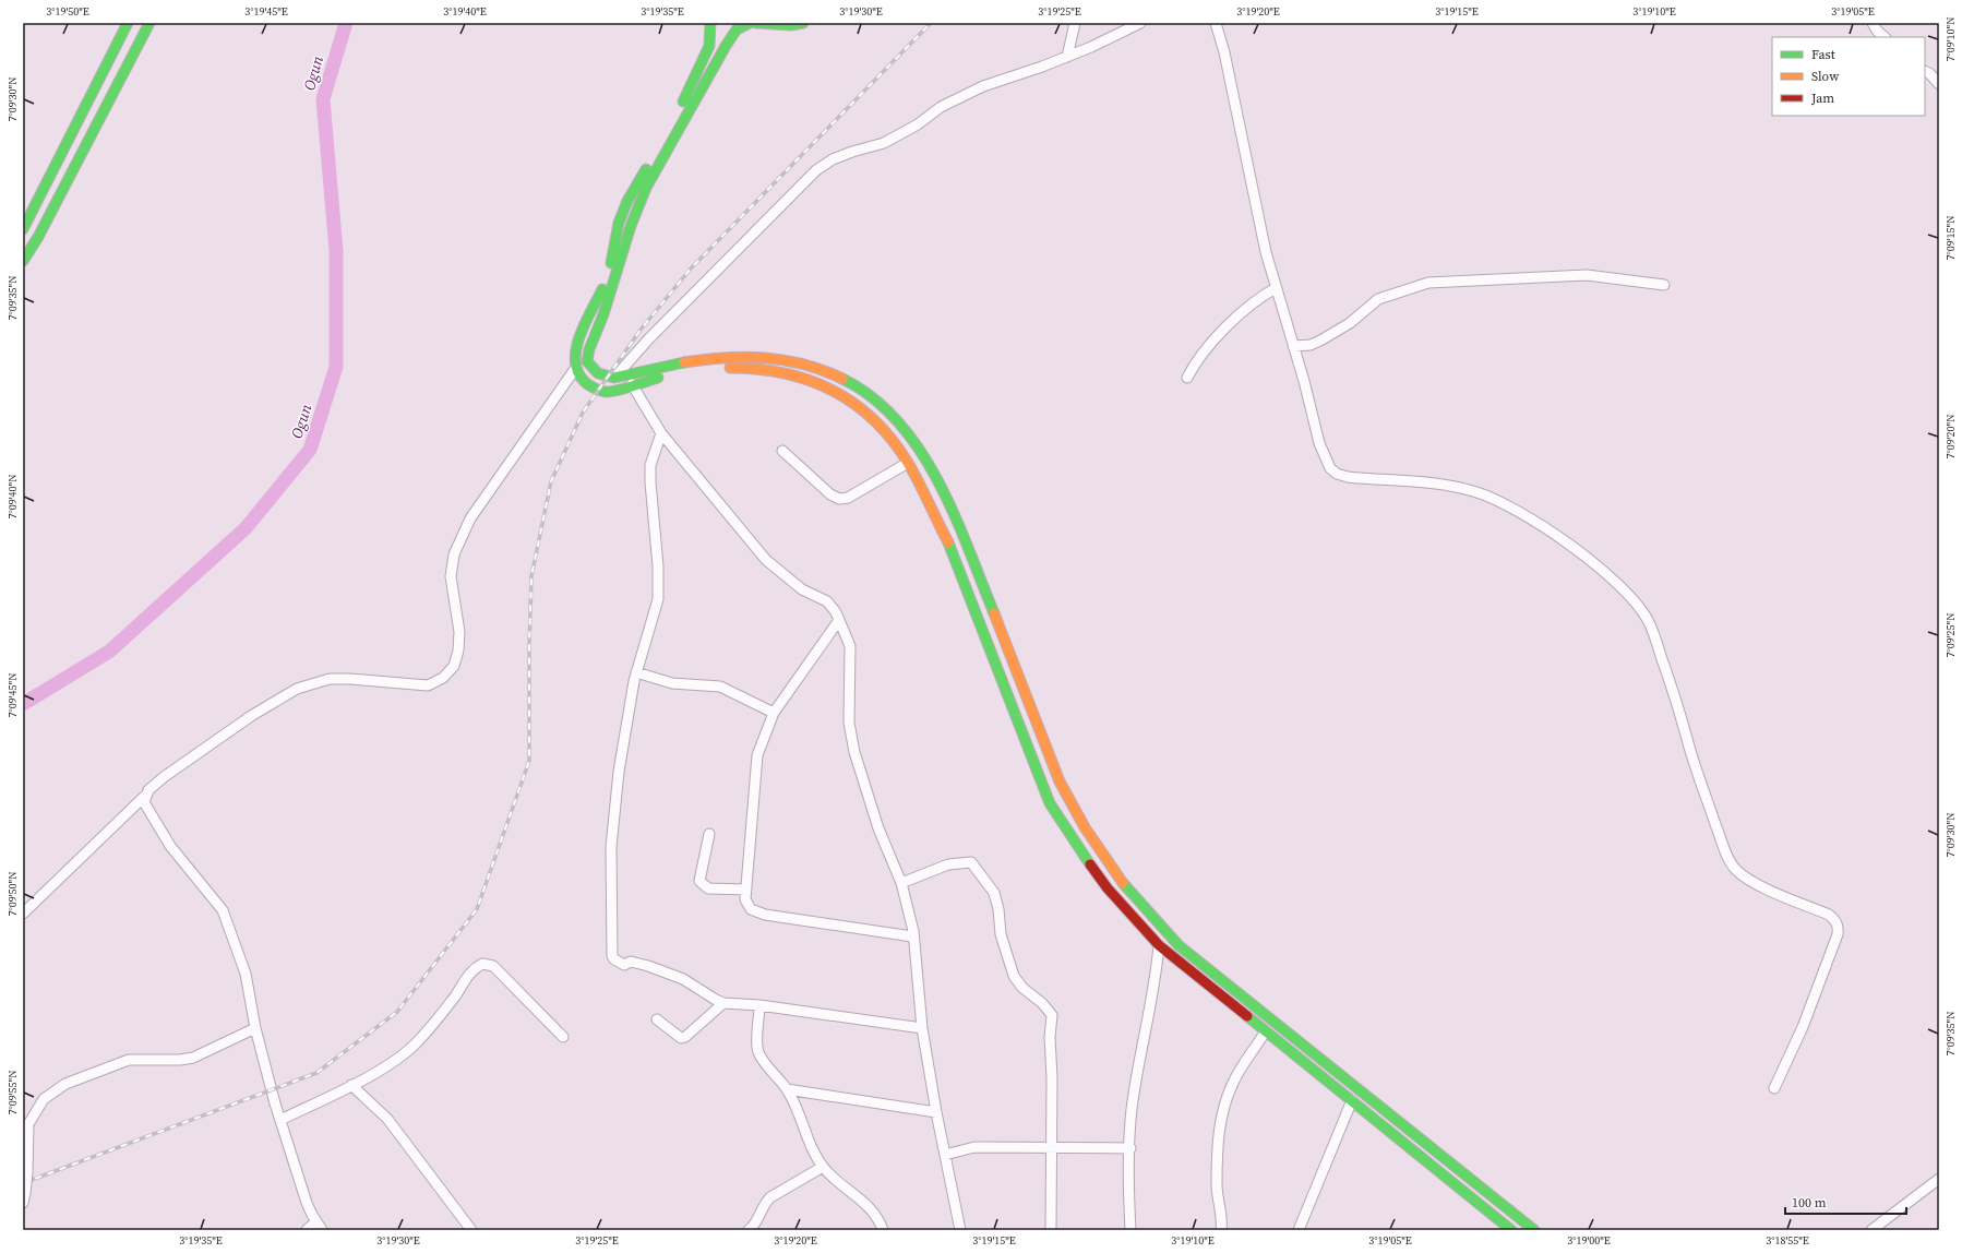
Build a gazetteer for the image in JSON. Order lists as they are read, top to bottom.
{
  "water": ["Ogun"],
  "legend": ["Fast", "Slow", "Jam"],
  "scale_bar": "100 m",
  "coordinates": [
    "3°19'50\"E",
    "3°19'45\"E",
    "3°19'40\"E",
    "3°19'35\"E",
    "3°19'30\"E",
    "3°19'25\"E",
    "3°19'20\"E",
    "3°19'15\"E",
    "3°19'10\"E",
    "3°19'05\"E",
    "7°09'10\"N",
    "7°09'30\"N",
    "7°09'15\"N",
    "7°09'35\"N",
    "7°09'20\"N",
    "7°09'40\"N",
    "7°09'25\"N",
    "7°09'45\"N",
    "7°09'50\"N",
    "7°09'55\"N",
    "3°19'00\"E",
    "3°18'55\"E"
  ]
}
